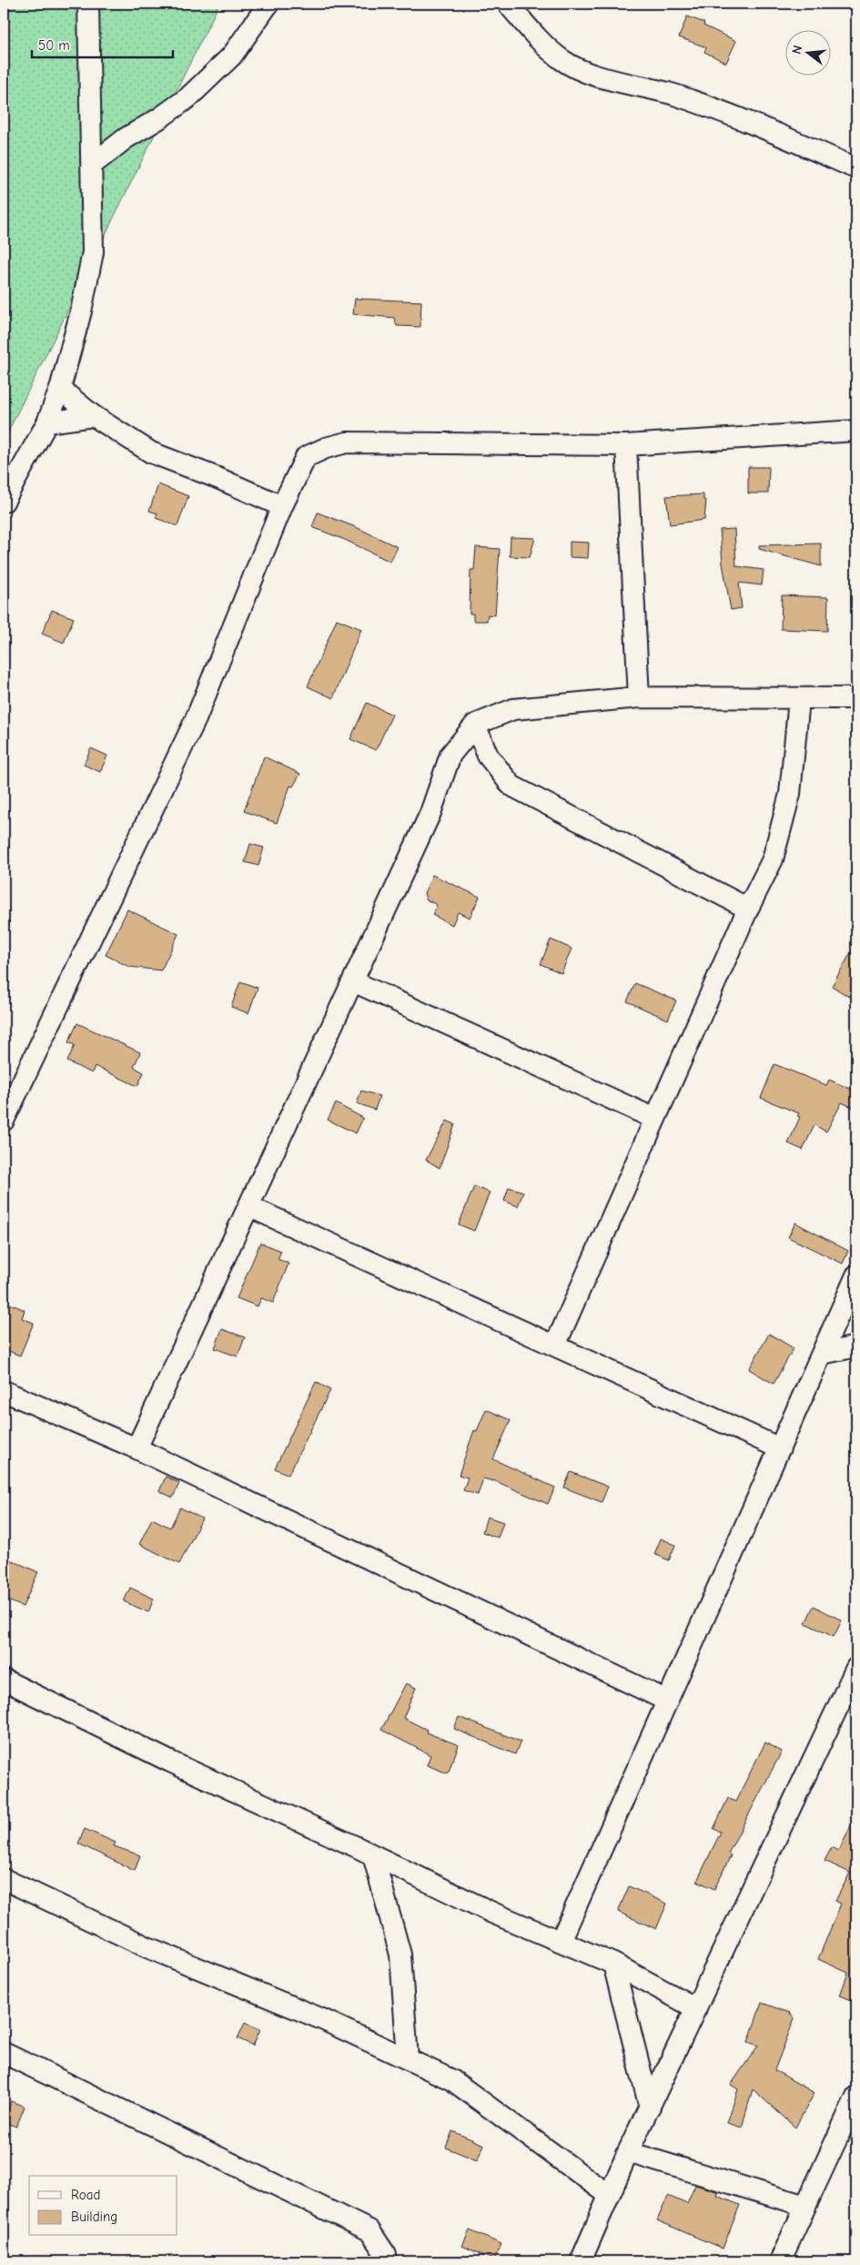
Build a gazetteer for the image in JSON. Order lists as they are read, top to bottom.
{
  "legend": ["Road", "Building"],
  "scale_bar": "50 m",
  "north": "left"
}
